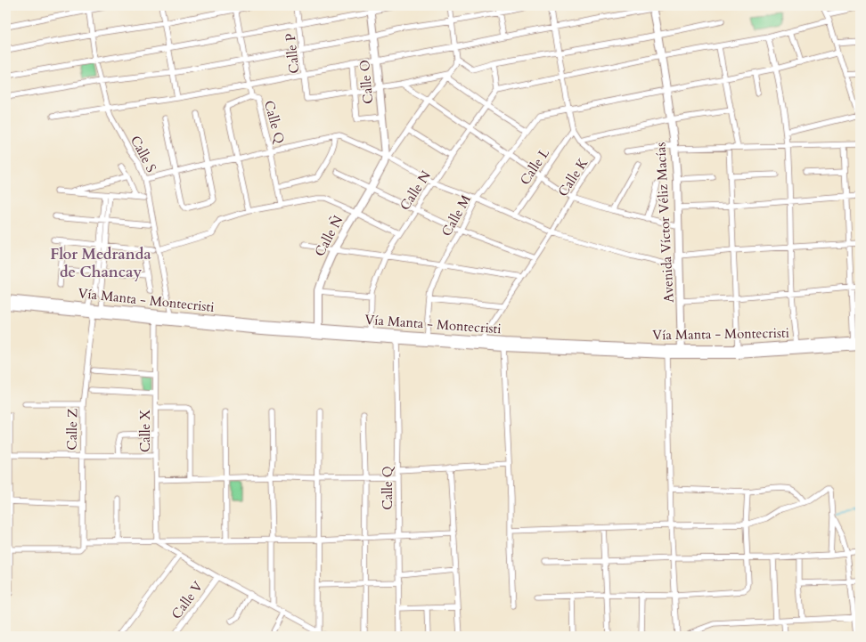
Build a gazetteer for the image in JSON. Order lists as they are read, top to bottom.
{
  "streets": {
    "main road": [
      "Calle O",
      "Avenida Víctor Véliz Macías",
      "Calle Ñ",
      "Vía Manta - Montecristi"
    ],
    "street": [
      "Calle P",
      "Calle Q",
      "Calle S",
      "Calle L",
      "Calle K",
      "Calle N",
      "Calle M",
      "Calle Z",
      "Calle X",
      "Calle V"
    ]
  },
  "crossings": [
    ["Calle O", "Calle Ñ"],
    ["Calle Q", "Vía Manta - Montecristi"],
    ["Calle S", "Vía Manta - Montecristi"],
    ["Calle L", "Calle K"],
    ["Calle K", "Calle M"],
    ["Calle K", "Vía Manta - Montecristi"],
    ["Calle N", "Vía Manta - Montecristi"],
    ["Calle M", "Vía Manta - Montecristi"],
    ["Avenida Víctor Véliz Macías", "Vía Manta - Montecristi"],
    ["Calle Ñ", "Vía Manta - Montecristi"],
    ["Vía Manta - Montecristi", "Calle Z"],
    ["Vía Manta - Montecristi", "Calle X"]
  ],
  "districts": ["Flor Medranda de Chancay"]
}
